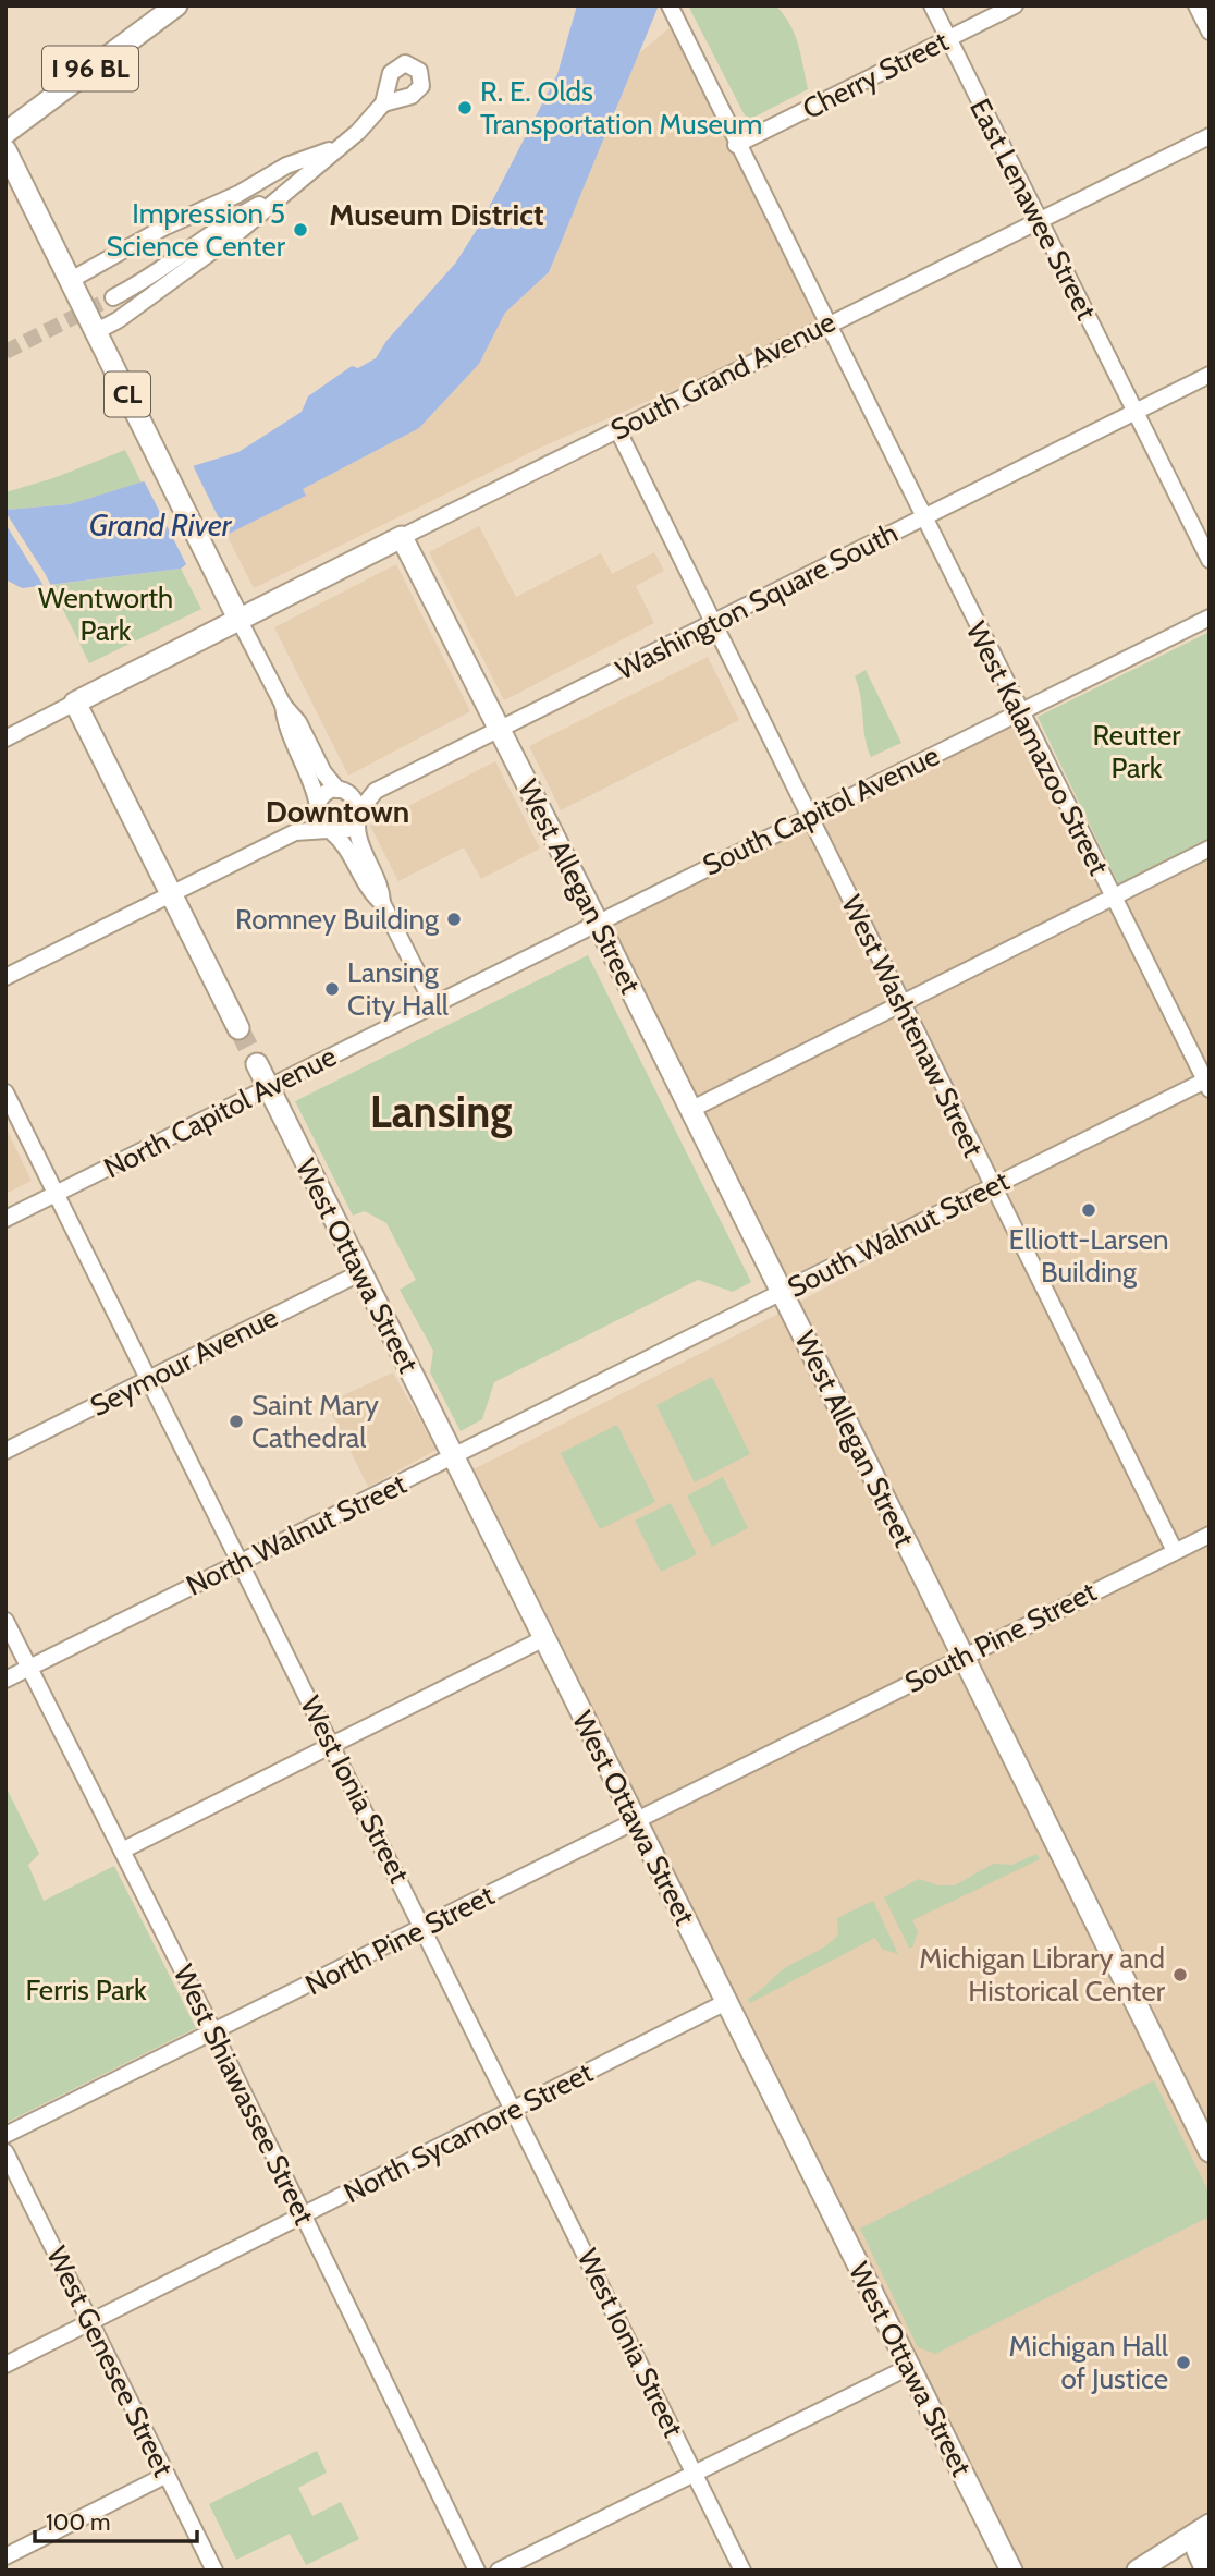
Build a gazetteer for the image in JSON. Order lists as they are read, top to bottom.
{
  "streets": {
    "main road": [
      "I 96 BL",
      "South Grand Avenue",
      "CL",
      "West Allegan Street",
      "West Ottawa Street"
    ],
    "street": [
      "Cherry Street",
      "East Lenawee Street",
      "Washington Square South",
      "West Kalamazoo Street",
      "South Capitol Avenue",
      "West Washtenaw Street",
      "North Capitol Avenue",
      "South Walnut Street",
      "Seymour Avenue",
      "North Walnut Street",
      "South Pine Street",
      "West Ionia Street",
      "North Pine Street",
      "West Shiawassee Street",
      "North Sycamore Street",
      "West Genesee Street"
    ]
  },
  "crossings": [
    ["Cherry Street", "East Lenawee Street"],
    ["Cherry Street", "West Kalamazoo Street"],
    ["East Lenawee Street", "South Grand Avenue"],
    ["East Lenawee Street", "Washington Square South"],
    ["South Grand Avenue", "CL"],
    ["South Grand Avenue", "West Kalamazoo Street"],
    ["South Grand Avenue", "West Allegan Street"],
    ["South Grand Avenue", "West Washtenaw Street"],
    ["Washington Square South", "West Kalamazoo Street"],
    ["Washington Square South", "West Allegan Street"],
    ["Washington Square South", "West Washtenaw Street"],
    ["West Kalamazoo Street", "South Capitol Avenue"],
    ["West Kalamazoo Street", "South Walnut Street"],
    ["South Capitol Avenue", "West Allegan Street"],
    ["South Capitol Avenue", "West Washtenaw Street"],
    ["South Capitol Avenue", "North Capitol Avenue"],
    ["West Allegan Street", "South Walnut Street"],
    ["West Allegan Street", "South Pine Street"],
    ["West Washtenaw Street", "South Walnut Street"],
    ["West Washtenaw Street", "South Pine Street"],
    ["North Capitol Avenue", "West Ottawa Street"],
    ["North Capitol Avenue", "West Ionia Street"],
    ["South Walnut Street", "North Walnut Street"],
    ["West Ottawa Street", "Seymour Avenue"],
    ["West Ottawa Street", "North Walnut Street"],
    ["West Ottawa Street", "North Pine Street"],
    ["West Ottawa Street", "North Sycamore Street"],
    ["Seymour Avenue", "West Ionia Street"],
    ["North Walnut Street", "West Ionia Street"],
    ["North Walnut Street", "West Shiawassee Street"],
    ["South Pine Street", "North Pine Street"],
    ["West Ionia Street", "North Pine Street"],
    ["West Ionia Street", "North Sycamore Street"],
    ["North Pine Street", "West Shiawassee Street"],
    ["West Shiawassee Street", "North Sycamore Street"],
    ["North Sycamore Street", "West Genesee Street"]
  ],
  "districts": ["Museum District", "Downtown", "Lansing"],
  "water": ["Grand River"],
  "parks": ["Wentworth Park", "Reutter Park", "Ferris Park"],
  "places": [
    "R. E. Olds Transportation Museum",
    "Impression 5 Science Center",
    "Romney Building",
    "Lansing City Hall",
    "Elliott-Larsen Building",
    "Saint Mary Cathedral",
    "Michigan Library and Historical Center",
    "Michigan Hall of Justice"
  ],
  "scale_bar": "100 m"
}
